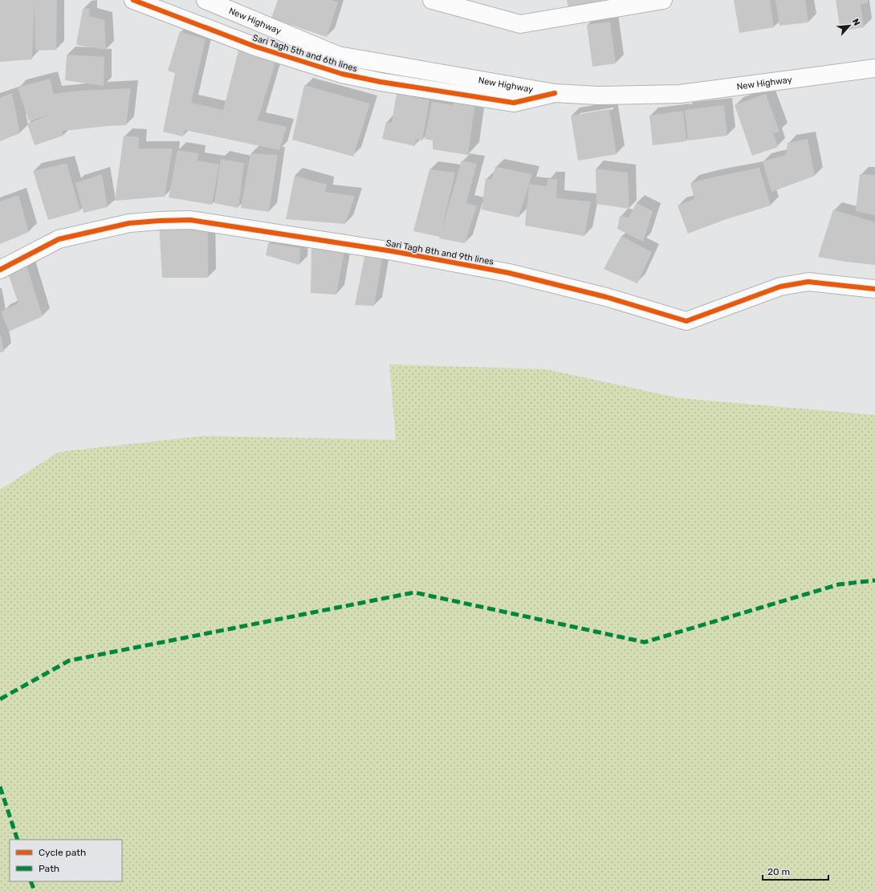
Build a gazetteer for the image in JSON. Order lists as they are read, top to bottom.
{
  "streets": {
    "street": ["New Highway", "Sari Tagh 5th and 6th lines", "Sari Tagh 8th and 9th lines"]
  },
  "crossings": [
    ["New Highway", "Sari Tagh 5th and 6th lines"]
  ],
  "legend": ["Cycle path", "Path"],
  "scale_bar": "20 m",
  "north": "top right"
}
